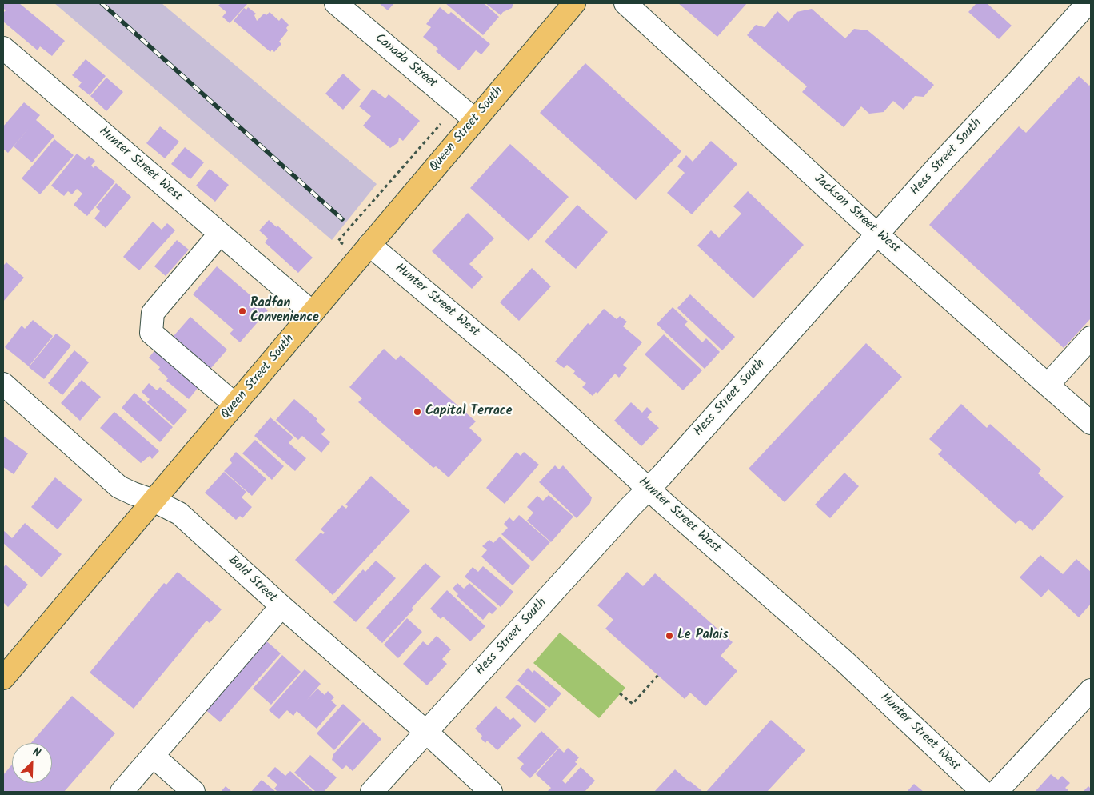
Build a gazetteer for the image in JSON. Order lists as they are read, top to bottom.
{
  "streets": {
    "main road": ["Queen Street South"],
    "street": [
      "Canada Street",
      "Hess Street South",
      "Hunter Street West",
      "Jackson Street West",
      "Bold Street"
    ]
  },
  "crossings": [
    ["Canada Street", "Queen Street South"],
    ["Queen Street South", "Hunter Street West"],
    ["Queen Street South", "Bold Street"],
    ["Hess Street South", "Hunter Street West"],
    ["Hess Street South", "Jackson Street West"],
    ["Hess Street South", "Bold Street"]
  ],
  "places": ["Radfan Convenience", "Capital Terrace", "Le Palais"],
  "north": "top right"
}
